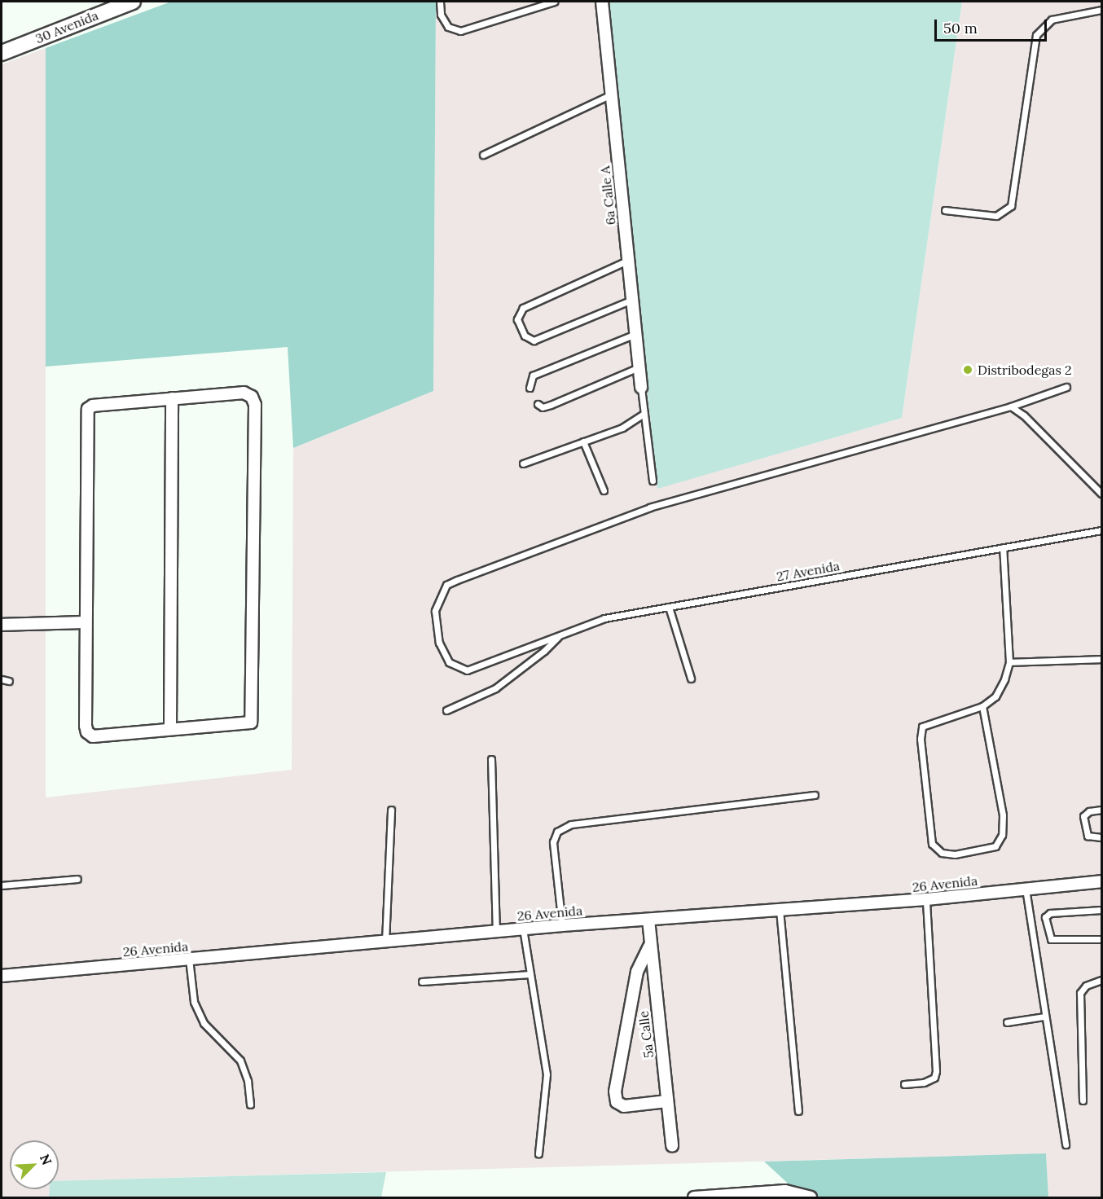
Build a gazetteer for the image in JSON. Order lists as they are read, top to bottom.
{
  "streets": {
    "street": [
      "30 Avenida",
      "6a Calle A",
      "26 Avenida",
      "5a Calle"
    ],
    "lane": ["27 Avenida"]
  },
  "crossings": [
    ["26 Avenida", "5a Calle"]
  ],
  "places": ["Distribodegas 2"],
  "scale_bar": "50 m",
  "north": "top right"
}
